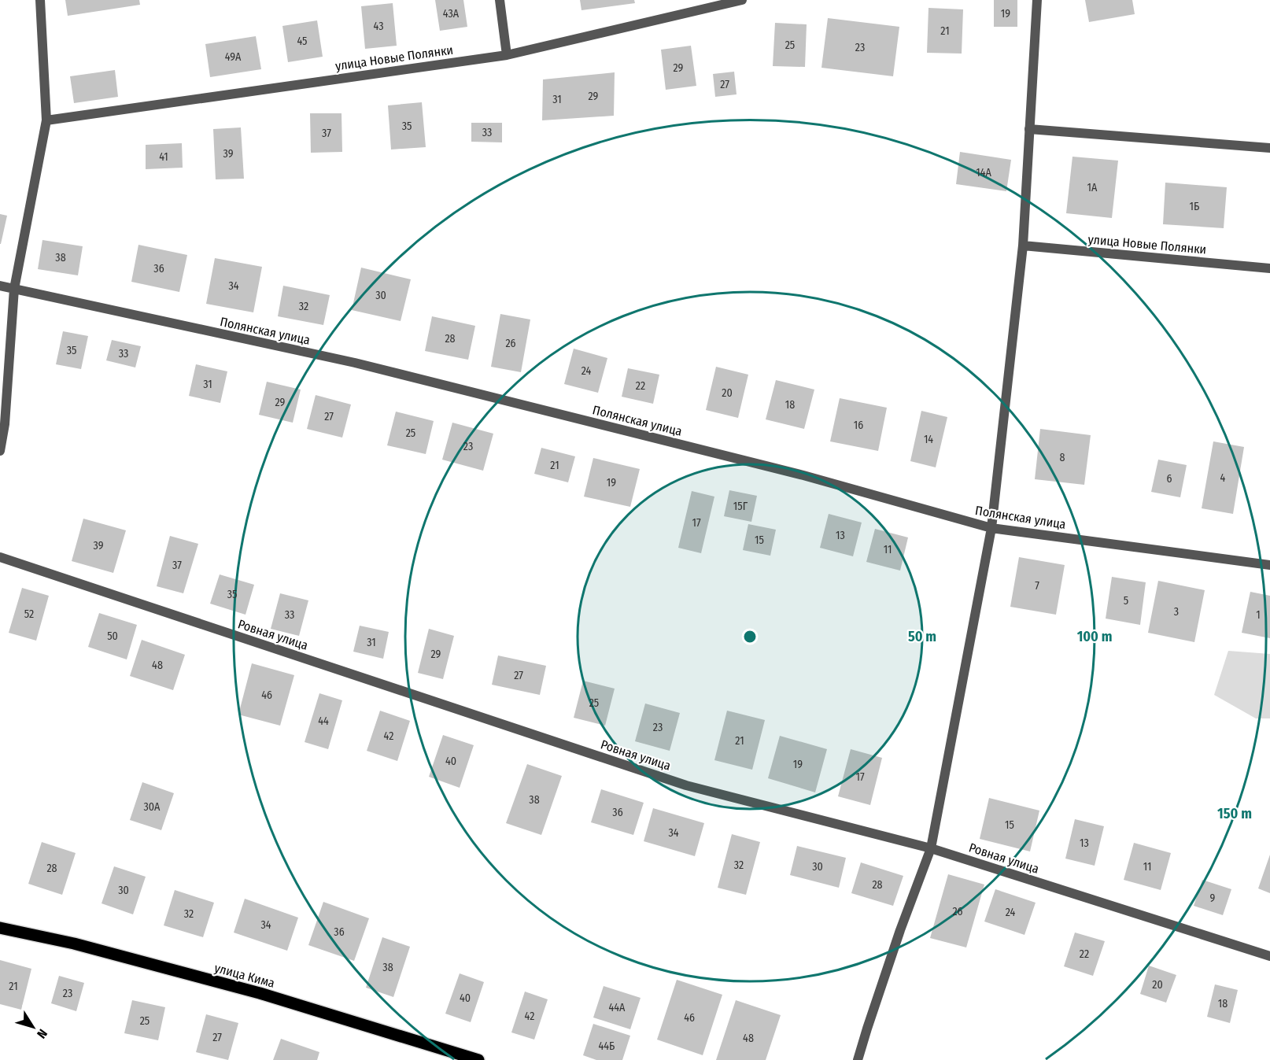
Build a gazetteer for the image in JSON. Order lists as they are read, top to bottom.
{
  "streets": {
    "main road": ["улица Кима"],
    "street": ["улица Новые Полянки", "Полянская улица", "Ровная улица"]
  },
  "house_numbers": [
    "43А",
    "19",
    "43",
    "21",
    "45",
    "25",
    "23",
    "49А",
    "29",
    "27",
    "29",
    "31",
    "35",
    "33",
    "37",
    "39",
    "41",
    "14А",
    "1А",
    "1Б",
    "38",
    "36",
    "34",
    "30",
    "32",
    "28",
    "26",
    "35",
    "33",
    "24",
    "31",
    "22",
    "20",
    "29",
    "18",
    "27",
    "16",
    "25",
    "14",
    "23",
    "8",
    "21",
    "4",
    "6",
    "19",
    "15Г",
    "17",
    "13",
    "15",
    "39",
    "11",
    "37",
    "7",
    "35",
    "5",
    "3",
    "52",
    "33",
    "1",
    "50",
    "31",
    "29",
    "48",
    "27",
    "46",
    "25",
    "44",
    "23",
    "42",
    "21",
    "40",
    "19",
    "17",
    "38",
    "30А",
    "36",
    "15",
    "34",
    "13",
    "32",
    "30",
    "11",
    "28",
    "28",
    "30",
    "9",
    "26",
    "24",
    "32",
    "34",
    "36",
    "22",
    "38",
    "20",
    "21",
    "23",
    "40",
    "18",
    "44А",
    "42",
    "46",
    "25",
    "27",
    "48",
    "44Б"
  ],
  "north": "bottom right",
  "rings": ["50 m", "100 m", "150 m"]
}
